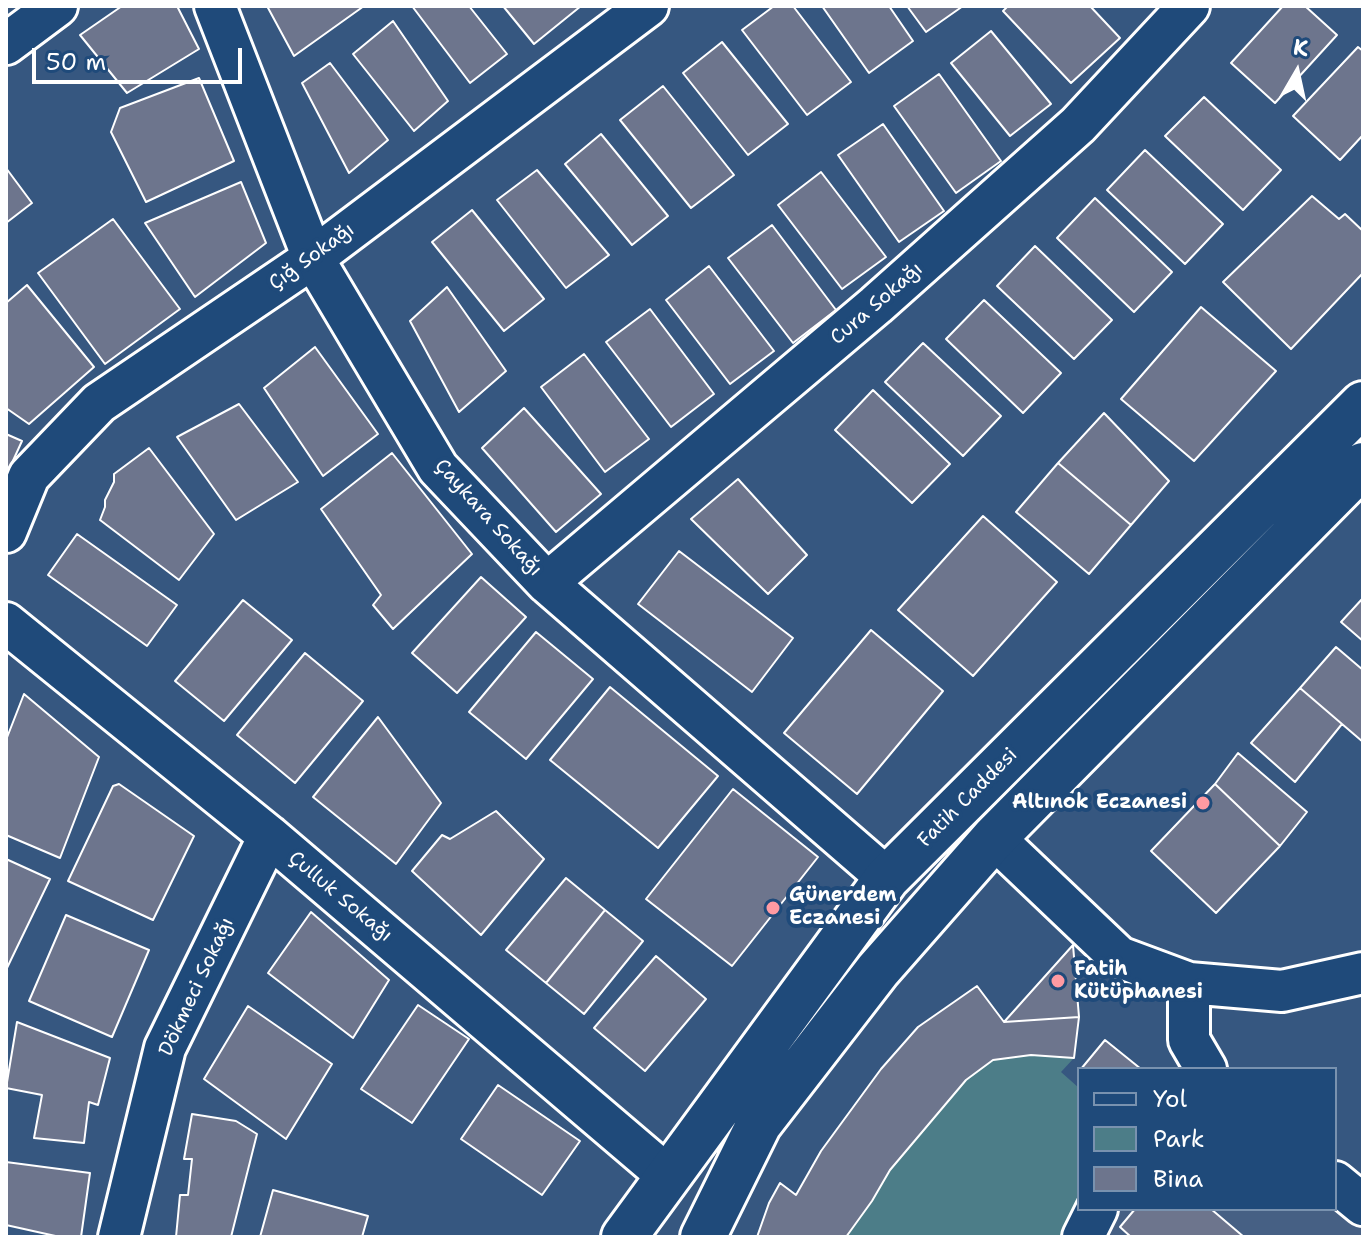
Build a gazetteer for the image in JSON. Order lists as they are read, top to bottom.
{
  "streets": {
    "main road": ["Fatih Caddesi"],
    "street": [
      "Çığ Sokağı",
      "Cura Sokağı",
      "Çaykara Sokağı",
      "Çulluk Sokağı",
      "Dökmeci Sokağı"
    ]
  },
  "crossings": [
    ["Çığ Sokağı", "Çaykara Sokağı"],
    ["Cura Sokağı", "Çaykara Sokağı"],
    ["Çaykara Sokağı", "Fatih Caddesi"],
    ["Fatih Caddesi", "Çulluk Sokağı"],
    ["Çulluk Sokağı", "Dökmeci Sokağı"]
  ],
  "places": ["Altınok Eczanesi", "Günerdem Eczanesi", "Fatih Kütüphanesi"],
  "legend": ["Yol", "Park", "Bina"],
  "scale_bar": "50 m",
  "north": "top"
}
